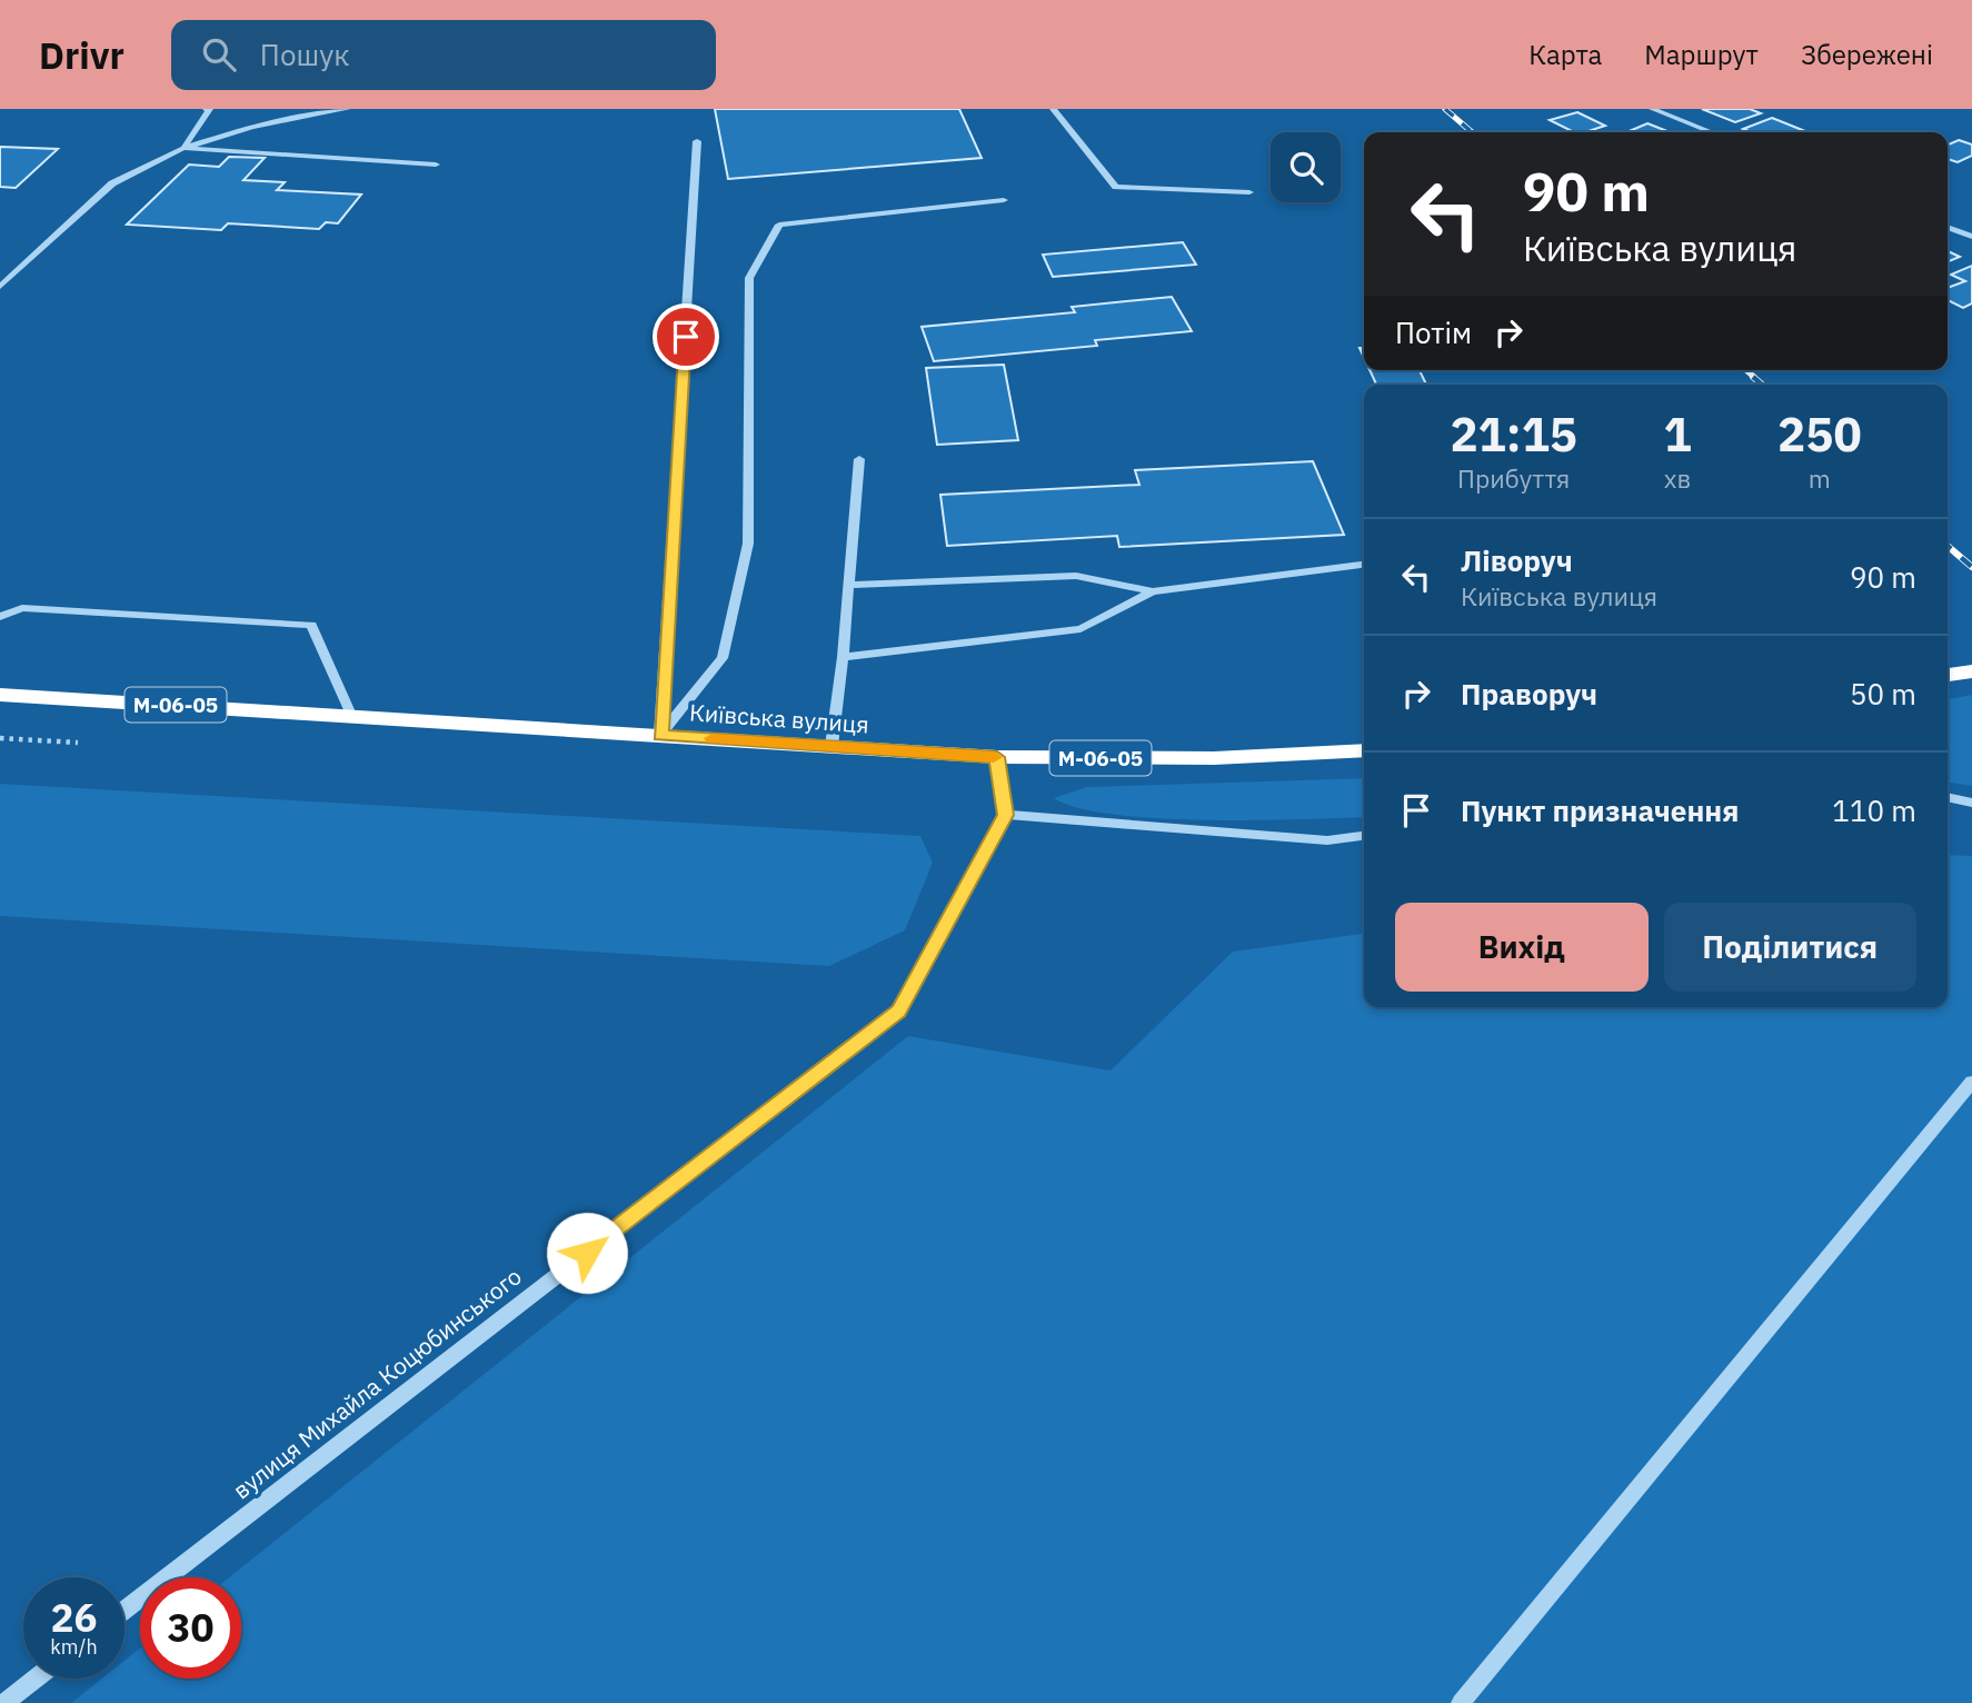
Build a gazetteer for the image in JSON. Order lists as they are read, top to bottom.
{
  "streets": {
    "highway": ["М-06-05", "Київська вулиця"],
    "street": ["вулиця Михайла Коцюбинського"]
  },
  "page": {
    "header": "Drivr",
    "search": "Пошук",
    "nav": ["Карта", "Маршрут", "Збережені"],
    "turn": ["90 m", "Київська вулиця"],
    "then": "Потім",
    "eta": [
      "21:15",
      "Прибуття",
      "1",
      "хв",
      "250",
      "m"
    ],
    "list": [
      {
        "name": "Ліворуч",
        "note": "Київська вулиця",
        "value": "90 m"
      },
      {
        "name": "Праворуч",
        "value": "50 m"
      },
      {
        "name": "Пункт призначення",
        "value": "110 m"
      }
    ],
    "buttons": ["Вихід", "Поділитися"],
    "speed": "26 km/h",
    "limit": "30"
  }
}
